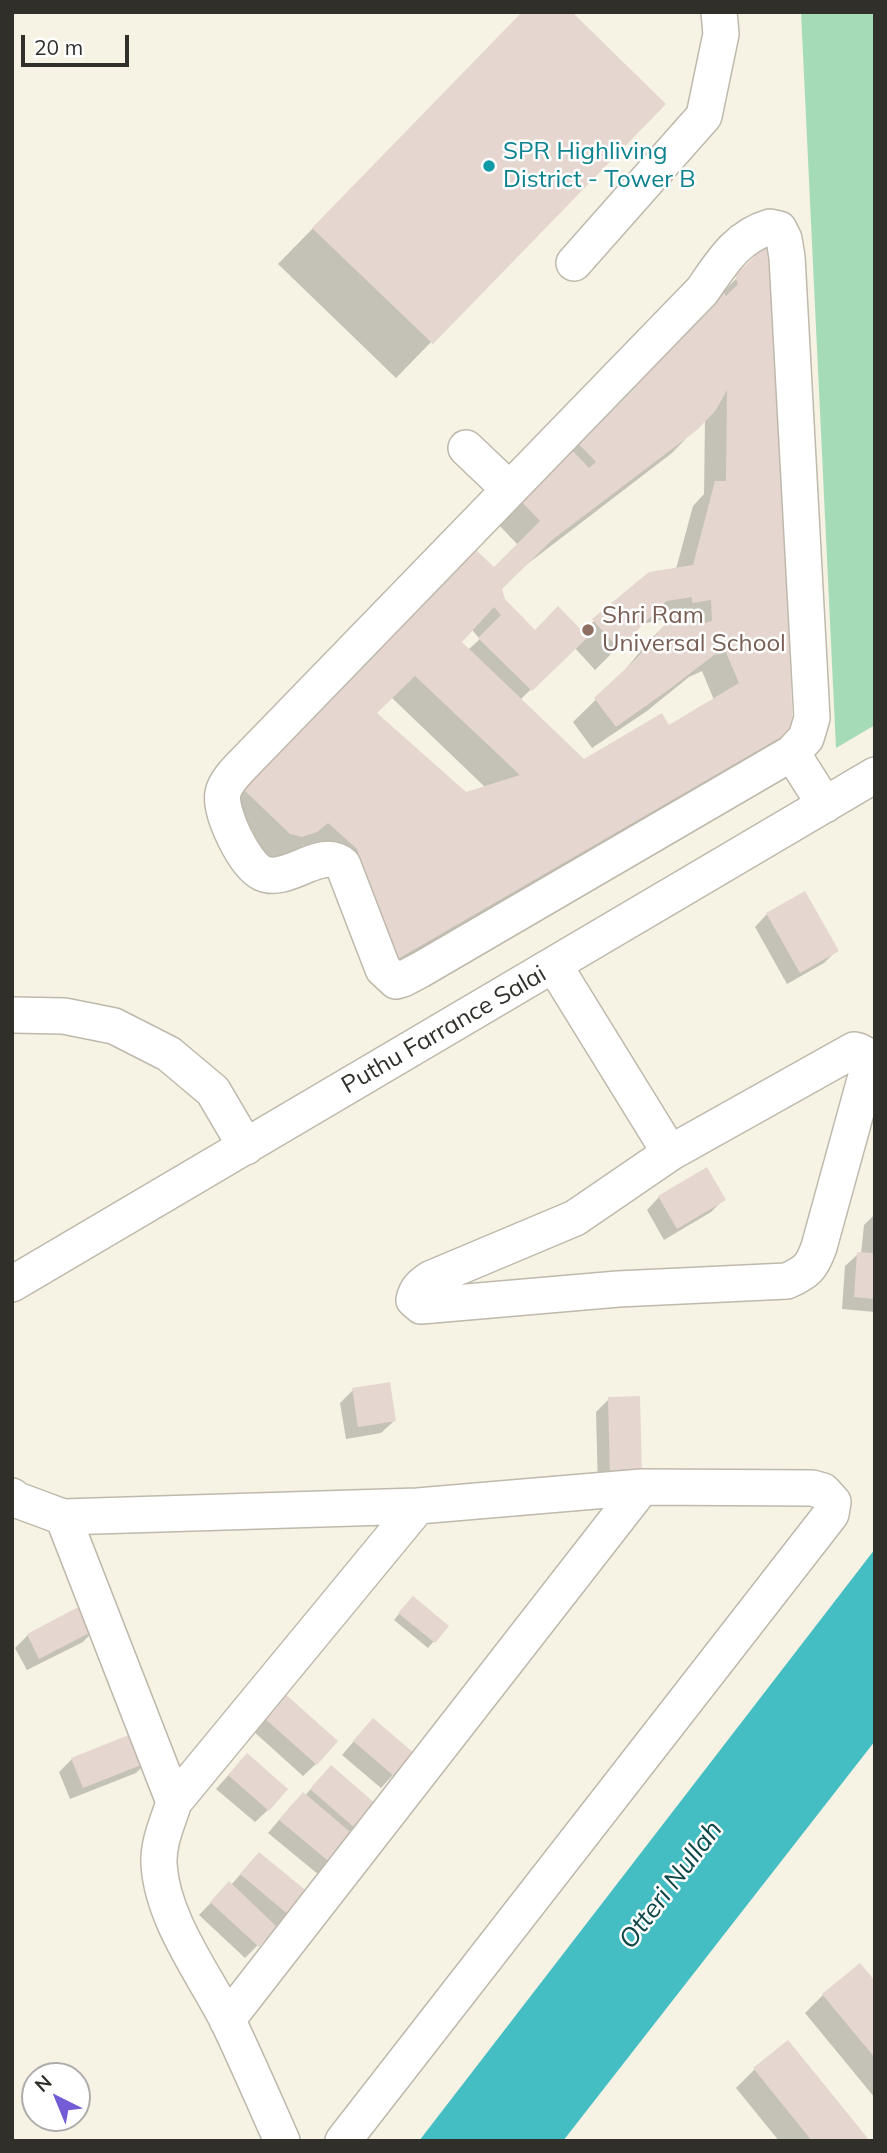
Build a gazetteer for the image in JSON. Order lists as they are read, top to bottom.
{
  "streets": {
    "street": ["Puthu Farrance Salai"]
  },
  "water": ["Otteri Nullah"],
  "places": ["SPR Highliving District - Tower B", "Shri Ram Universal School"],
  "scale_bar": "20 m",
  "north": "top left"
}
